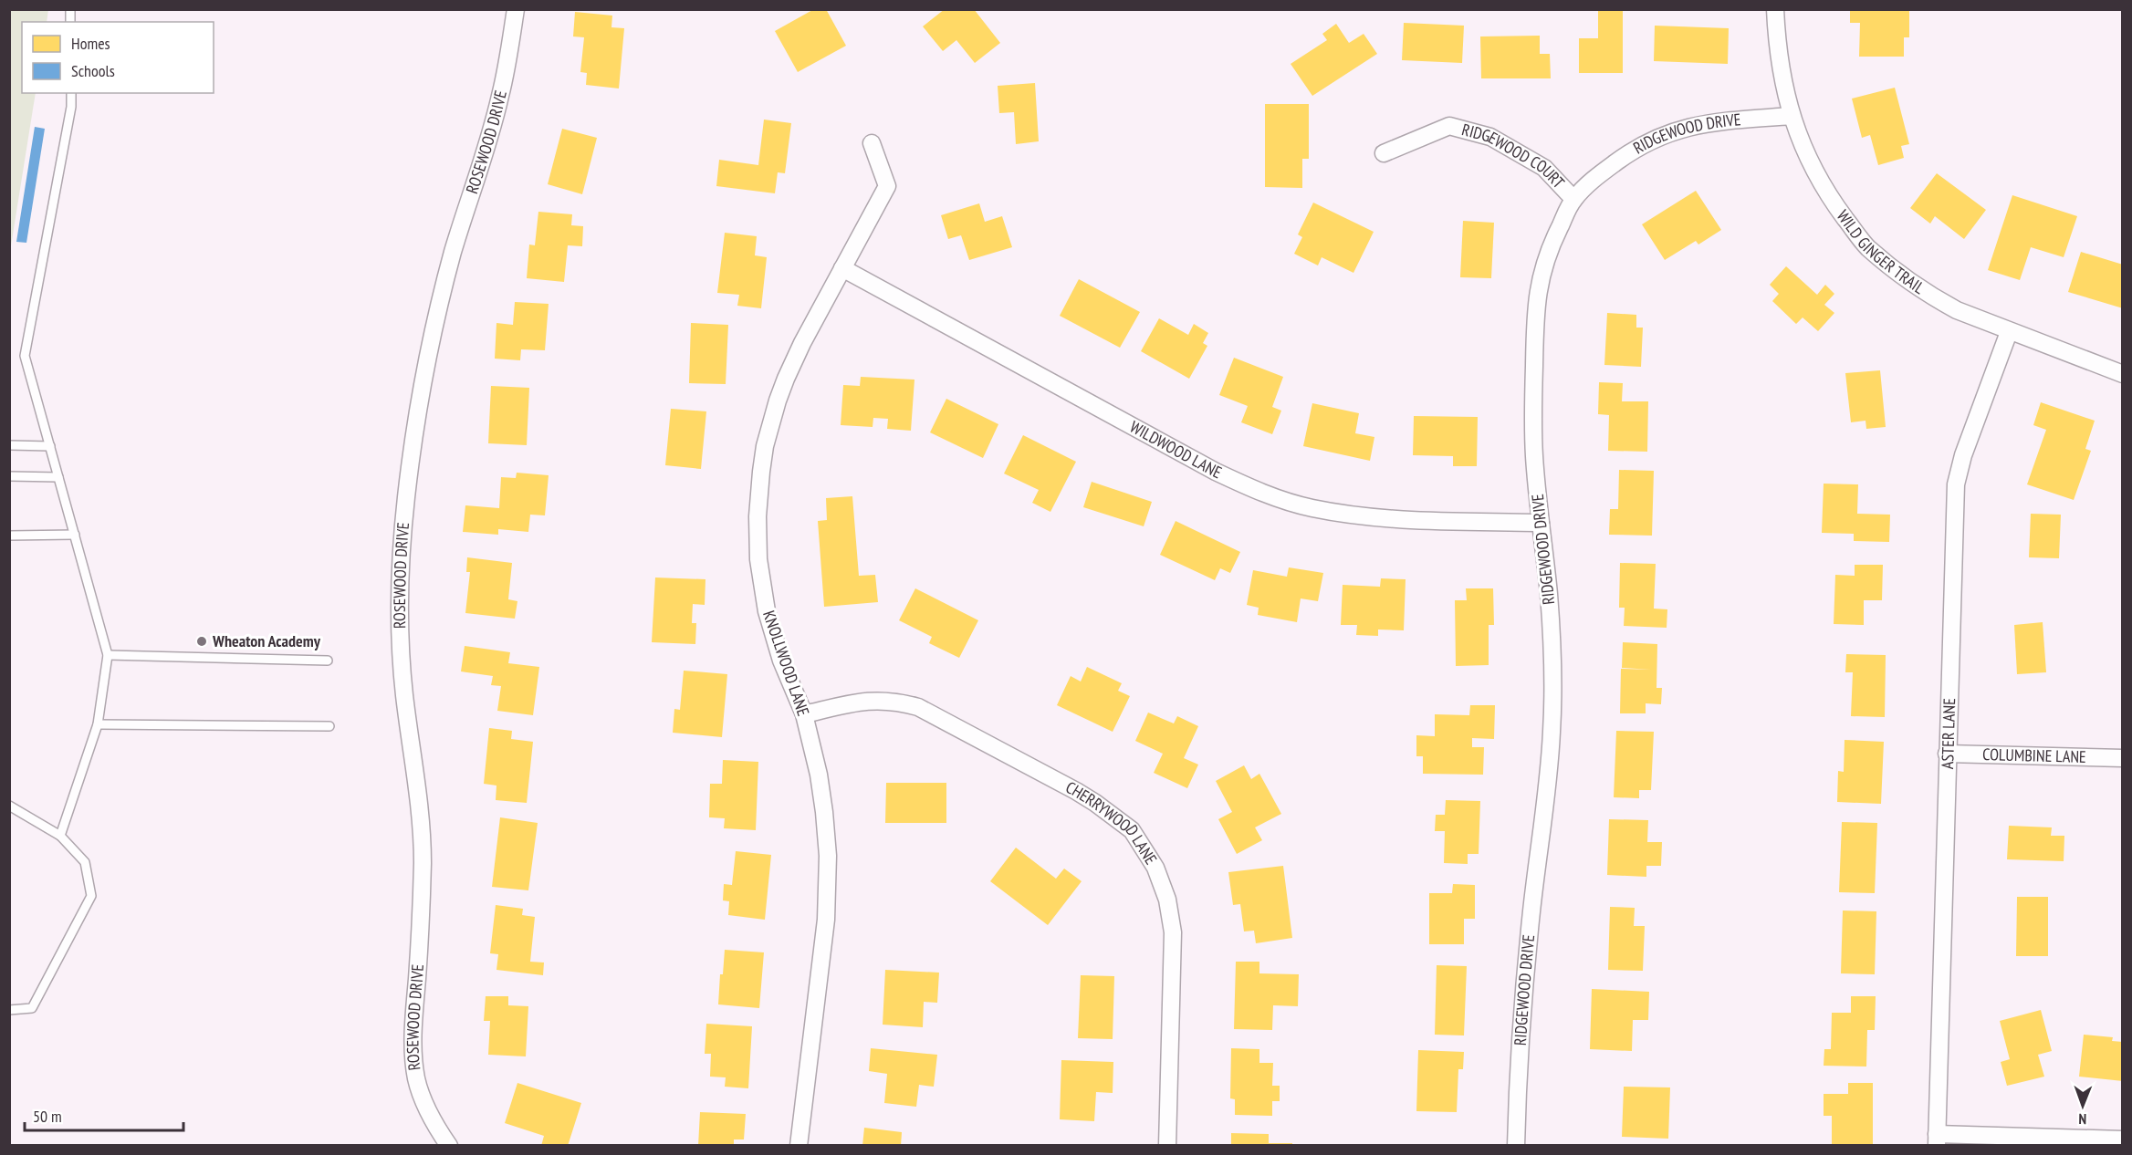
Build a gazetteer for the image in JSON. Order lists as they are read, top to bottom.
{
  "streets": {
    "street": [
      "RIDGEWOOD DRIVE",
      "ROSEWOOD DRIVE",
      "RIDGEWOOD COURT",
      "WILD GINGER TRAIL",
      "WILDWOOD LANE",
      "KNOLLWOOD LANE",
      "ASTER LANE",
      "COLUMBINE LANE",
      "CHERRYWOOD LANE"
    ]
  },
  "crossings": [
    ["RIDGEWOOD DRIVE", "RIDGEWOOD COURT"],
    ["RIDGEWOOD DRIVE", "WILD GINGER TRAIL"],
    ["RIDGEWOOD DRIVE", "WILDWOOD LANE"],
    ["WILD GINGER TRAIL", "ASTER LANE"],
    ["WILDWOOD LANE", "KNOLLWOOD LANE"],
    ["KNOLLWOOD LANE", "CHERRYWOOD LANE"],
    ["ASTER LANE", "COLUMBINE LANE"]
  ],
  "places": ["Wheaton Academy"],
  "legend": ["Homes", "Schools"],
  "scale_bar": "50 m",
  "north": "bottom"
}
